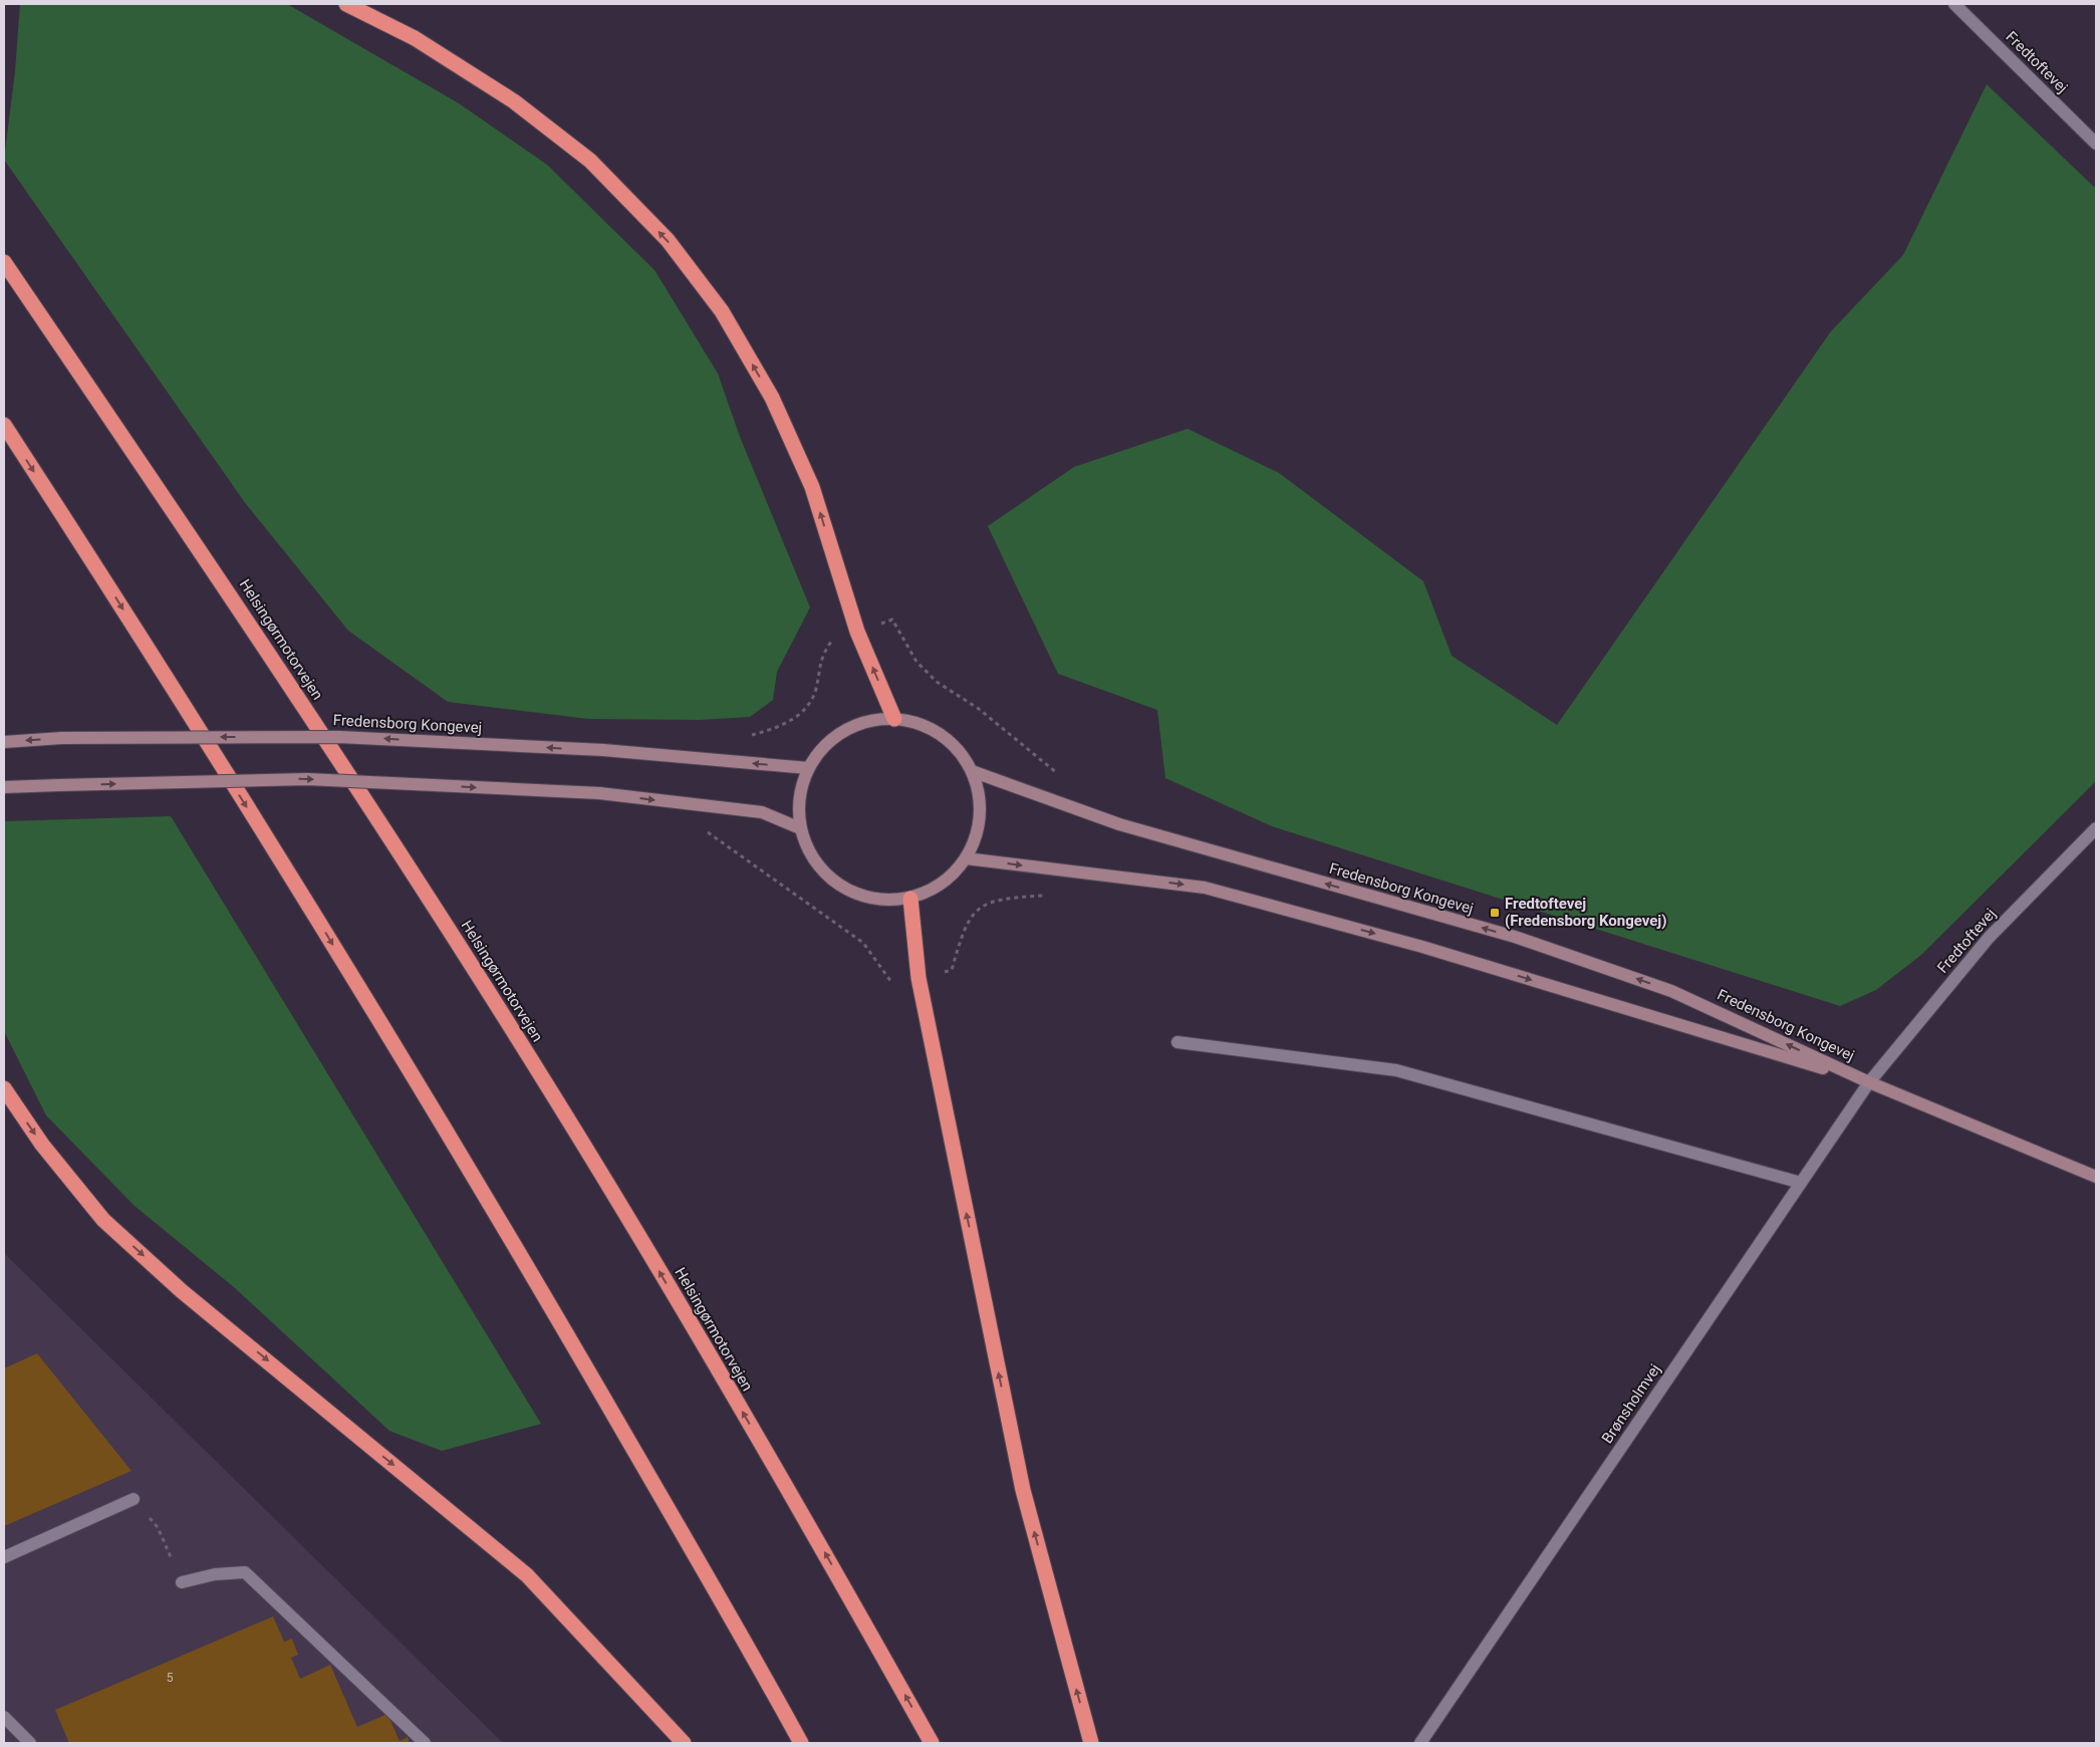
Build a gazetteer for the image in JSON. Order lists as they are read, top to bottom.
{
  "streets": {
    "highway": ["Helsingørmotorvejen"],
    "street": ["Fredtoftevej", "Fredensborg Kongevej", "Brønsholmvej"]
  },
  "crossings": [
    ["Fredtoftevej", "Fredensborg Kongevej"],
    ["Fredtoftevej", "Brønsholmvej"],
    ["Fredensborg Kongevej", "Brønsholmvej"]
  ],
  "places": {
    "transit": ["Fredtoftevej (Fredensborg Kongevej)"]
  },
  "house_numbers": ["5"]
}
